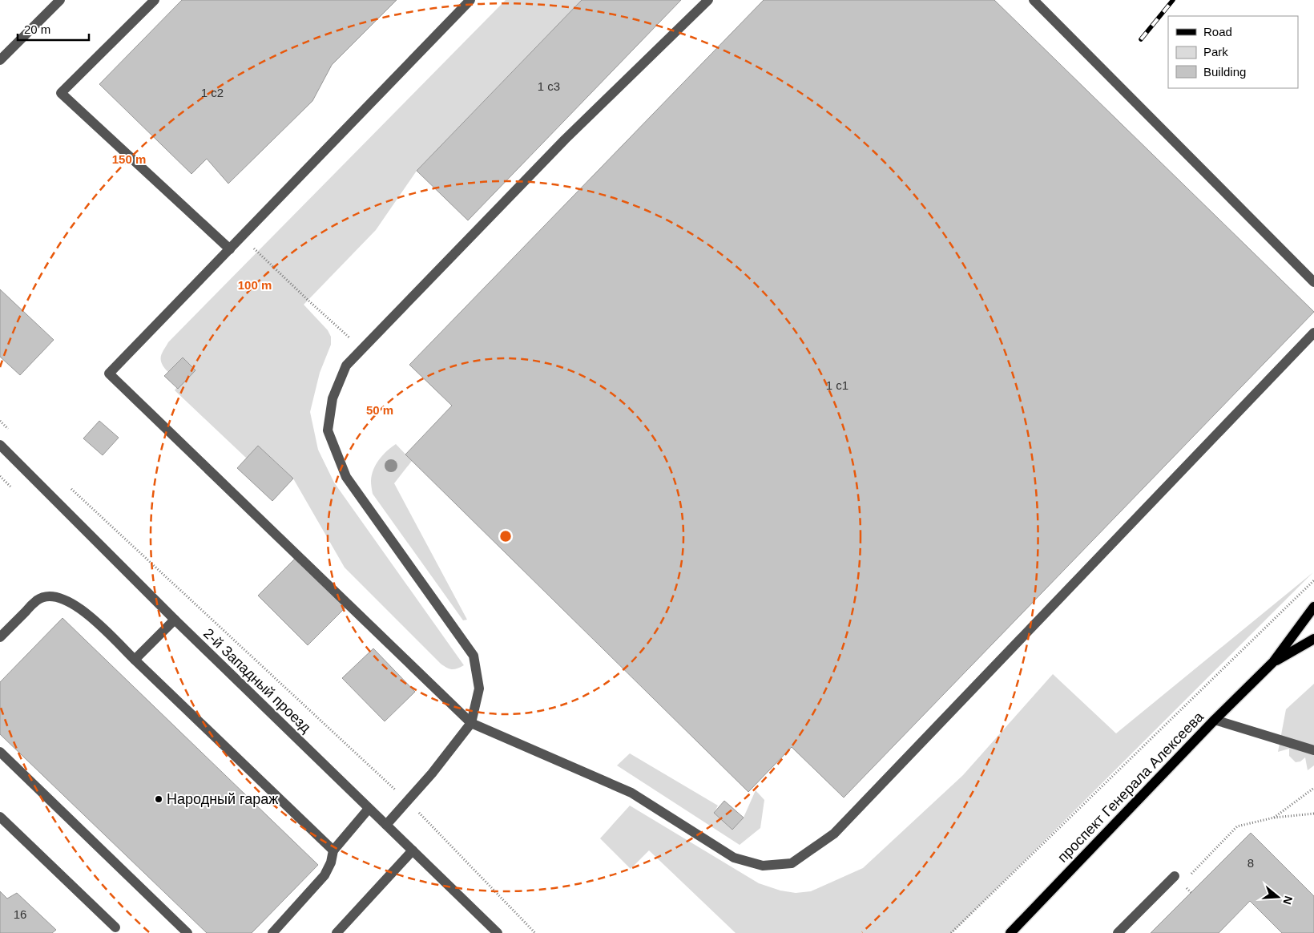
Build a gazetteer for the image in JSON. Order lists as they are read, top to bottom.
{
  "streets": {
    "main road": ["проспект Генерала Алексеева"],
    "street": ["2-й Западный проезд"]
  },
  "places": ["Народный гараж"],
  "house_numbers": [
    "1 с3",
    "1 с2",
    "1 с1",
    "8",
    "16"
  ],
  "legend": ["Road", "Park", "Building"],
  "scale_bar": "20 m",
  "north": "right",
  "rings": ["150 m", "100 m", "50 m"]
}
